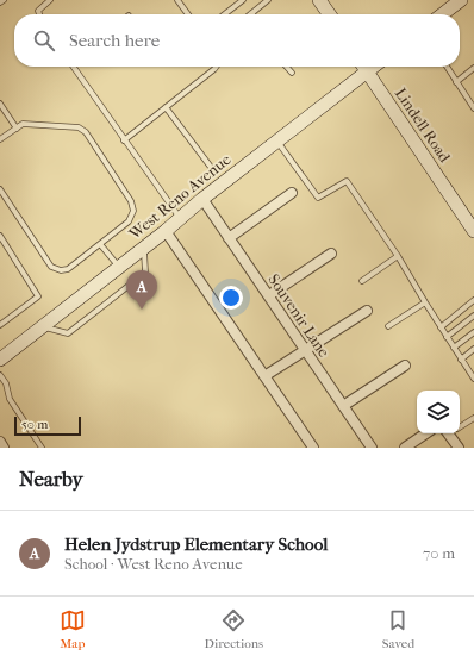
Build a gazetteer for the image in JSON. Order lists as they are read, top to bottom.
{
  "streets": {
    "street": ["Lindell Road", "West Reno Avenue", "Souvenir Lane"]
  },
  "crossings": [
    ["Lindell Road", "West Reno Avenue"],
    ["West Reno Avenue", "Souvenir Lane"]
  ],
  "scale_bar": "50 m",
  "page": {
    "search": "Search here",
    "pins": "A",
    "scale": "50 m",
    "heading": "Nearby",
    "list": [
      {
        "mark": "A",
        "name": "Helen Jydstrup Elementary School",
        "note": "School · West Reno Avenue",
        "value": "70 m"
      }
    ],
    "nav": ["Map", "Directions", "Saved"]
  }
}
